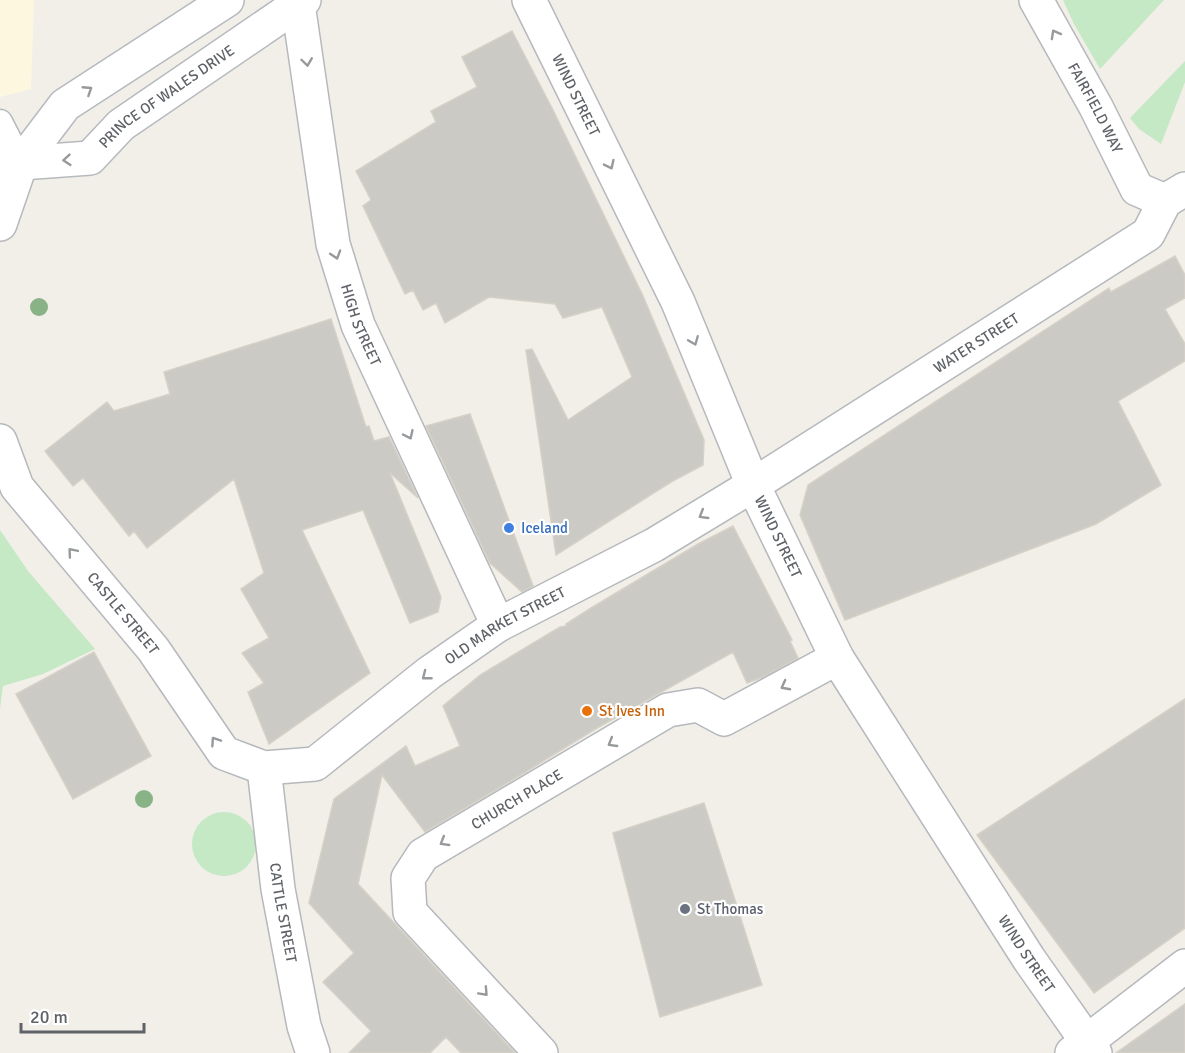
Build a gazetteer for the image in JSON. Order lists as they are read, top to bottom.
{
  "streets": {
    "street": [
      "WIND STREET",
      "PRINCE OF WALES DRIVE",
      "FAIRFIELD WAY",
      "HIGH STREET",
      "WATER STREET",
      "CASTLE STREET",
      "OLD MARKET STREET",
      "CHURCH PLACE",
      "CATTLE STREET"
    ]
  },
  "crossings": [
    ["WIND STREET", "WATER STREET"],
    ["WIND STREET", "OLD MARKET STREET"],
    ["WIND STREET", "CHURCH PLACE"],
    ["PRINCE OF WALES DRIVE", "HIGH STREET"],
    ["FAIRFIELD WAY", "WATER STREET"],
    ["HIGH STREET", "OLD MARKET STREET"],
    ["WATER STREET", "OLD MARKET STREET"],
    ["CASTLE STREET", "OLD MARKET STREET"],
    ["CASTLE STREET", "CATTLE STREET"],
    ["OLD MARKET STREET", "CATTLE STREET"]
  ],
  "one_way": [
    "WIND STREET",
    "FAIRFIELD WAY",
    "HIGH STREET",
    "CASTLE STREET",
    "OLD MARKET STREET"
  ],
  "places": ["Iceland", "St Ives Inn", "St Thomas"],
  "scale_bar": "20 m"
}
